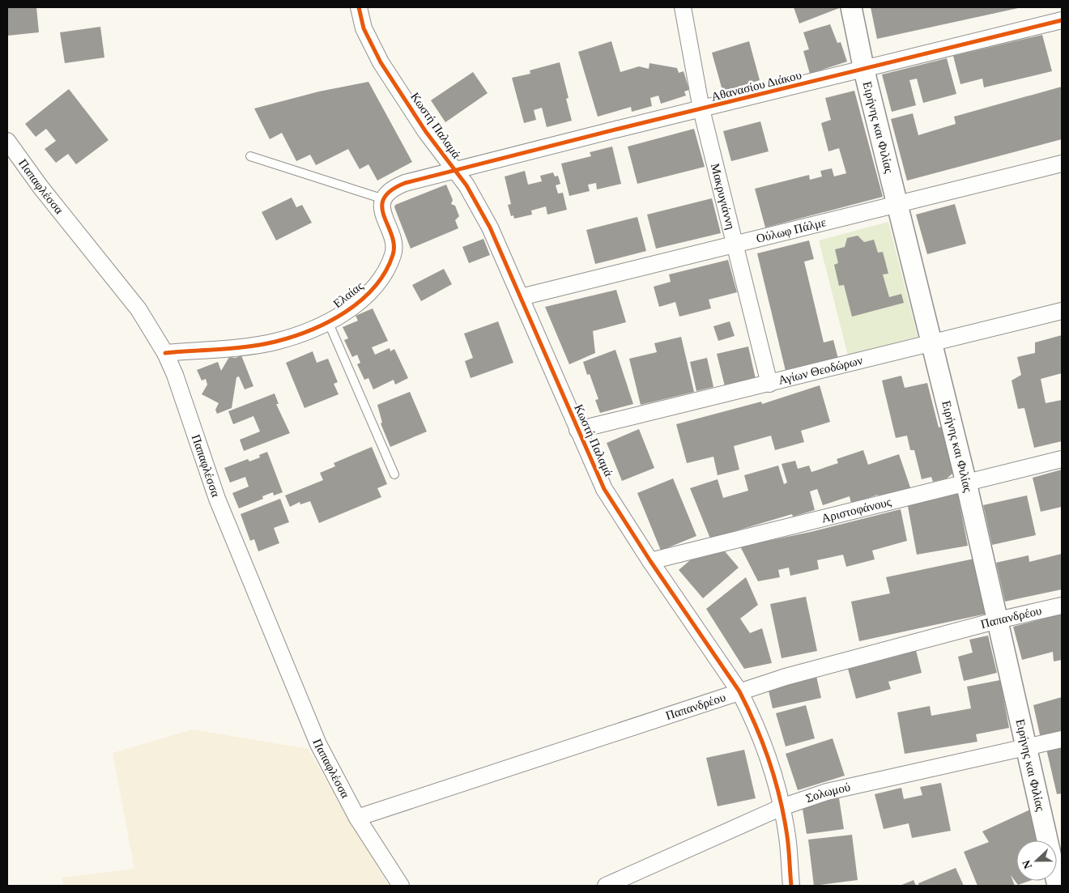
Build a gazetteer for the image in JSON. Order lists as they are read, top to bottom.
{
  "streets": {
    "street": [
      "Αθανασίου Διάκου",
      "Κωστή Παλαμά",
      "Ειρήνης και Φιλίας",
      "Παπαφλέσσα",
      "Μακρυγιάννη",
      "Ούλωφ Πάλμε",
      "Ελαίας",
      "Αγίων Θεοδώρων",
      "Αριστοφάνους",
      "Παπανδρέου",
      "Σολωμού"
    ]
  },
  "crossings": [
    ["Αθανασίου Διάκου", "Κωστή Παλαμά"],
    ["Αθανασίου Διάκου", "Ειρήνης και Φιλίας"],
    ["Αθανασίου Διάκου", "Μακρυγιάννη"],
    ["Κωστή Παλαμά", "Ούλωφ Πάλμε"],
    ["Κωστή Παλαμά", "Αγίων Θεοδώρων"],
    ["Κωστή Παλαμά", "Αριστοφάνους"],
    ["Κωστή Παλαμά", "Παπανδρέου"],
    ["Κωστή Παλαμά", "Σολωμού"],
    ["Ειρήνης και Φιλίας", "Ούλωφ Πάλμε"],
    ["Ειρήνης και Φιλίας", "Αγίων Θεοδώρων"],
    ["Ειρήνης και Φιλίας", "Αριστοφάνους"],
    ["Ειρήνης και Φιλίας", "Παπανδρέου"],
    ["Ειρήνης και Φιλίας", "Σολωμού"],
    ["Παπαφλέσσα", "Ελαίας"],
    ["Παπαφλέσσα", "Παπανδρέου"],
    ["Μακρυγιάννη", "Ούλωφ Πάλμε"],
    ["Μακρυγιάννη", "Αγίων Θεοδώρων"]
  ],
  "north": "left"
}
